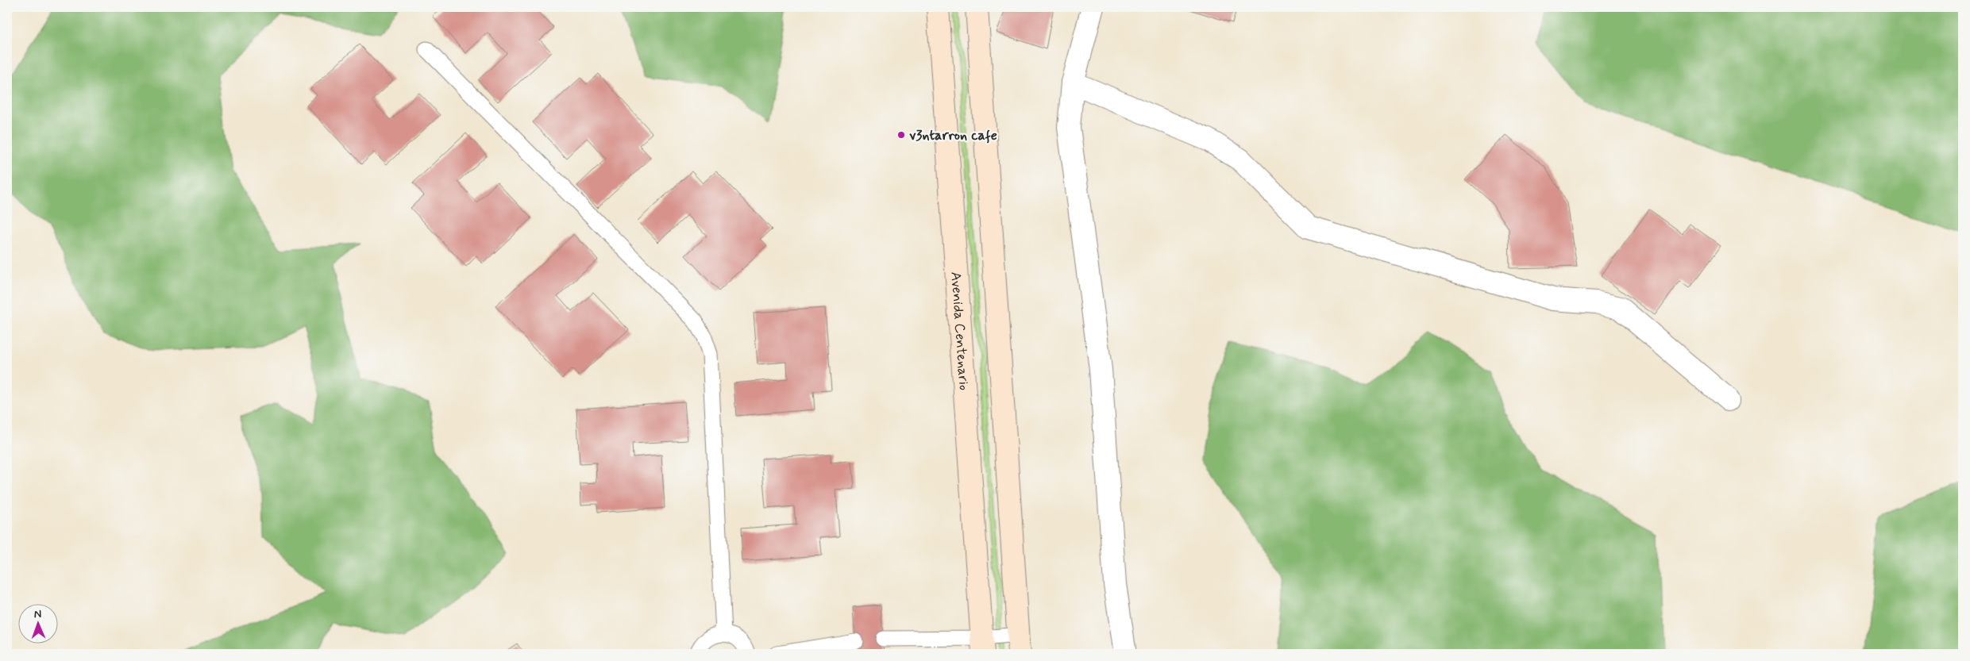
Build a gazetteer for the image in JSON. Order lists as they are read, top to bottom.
{
  "streets": {
    "main road": ["Avenida Centenario"]
  },
  "places": ["v3ntarron cafe"],
  "north": "top"
}
